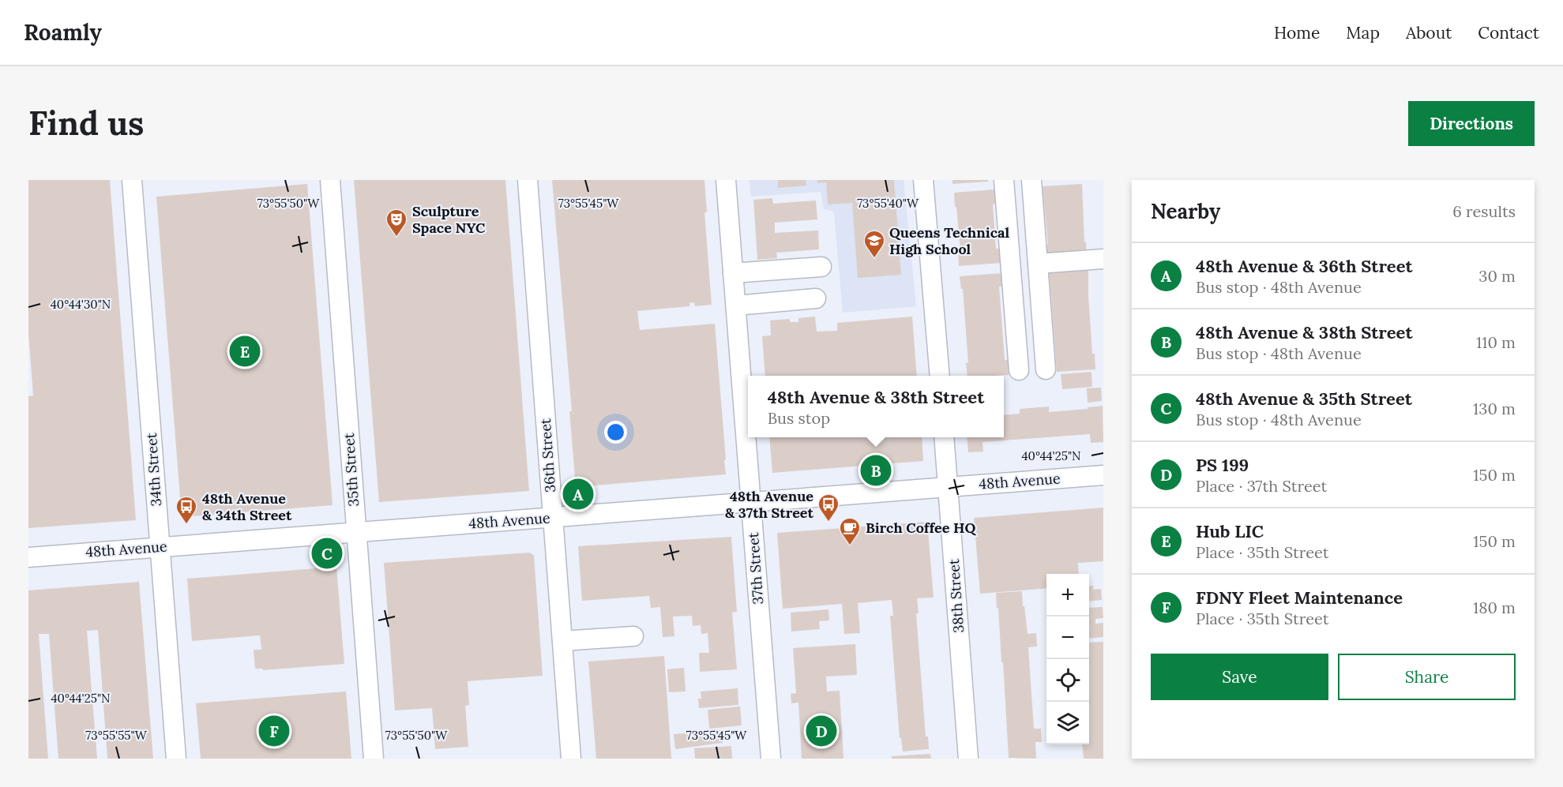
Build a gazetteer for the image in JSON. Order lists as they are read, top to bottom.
{
  "streets": {
    "street": [
      "36th Street",
      "34th Street",
      "35th Street",
      "48th Avenue",
      "37th Street",
      "38th Street"
    ]
  },
  "crossings": [
    ["36th Street", "48th Avenue"],
    ["34th Street", "48th Avenue"],
    ["35th Street", "48th Avenue"],
    ["48th Avenue", "37th Street"],
    ["48th Avenue", "38th Street"]
  ],
  "places": {
    "theatre": ["Sculpture Space NYC"],
    "school or university": ["Queens Technical High School"],
    "bus stop": ["48th Avenue & 37th Street", "48th Avenue & 34th Street"],
    "cafe": ["Birch Coffee HQ"]
  },
  "page": {
    "header": "Roamly",
    "nav": [
      "Home",
      "Map",
      "About",
      "Contact"
    ],
    "buttons": [
      "Directions",
      ["Save", "Share"]
    ],
    "title": "Find us",
    "heading": ["Nearby", "6 results"],
    "list": [
      {
        "mark": "A",
        "name": "48th Avenue & 36th Street",
        "note": "Bus stop · 48th Avenue",
        "value": "30 m"
      },
      {
        "mark": "B",
        "name": "48th Avenue & 38th Street",
        "note": "Bus stop · 48th Avenue",
        "value": "110 m"
      },
      {
        "mark": "C",
        "name": "48th Avenue & 35th Street",
        "note": "Bus stop · 48th Avenue",
        "value": "130 m"
      },
      {
        "mark": "D",
        "name": "PS 199",
        "note": "Place · 37th Street",
        "value": "150 m"
      },
      {
        "mark": "E",
        "name": "Hub LIC",
        "note": "Place · 35th Street",
        "value": "150 m"
      },
      {
        "mark": "F",
        "name": "FDNY Fleet Maintenance",
        "note": "Place · 35th Street",
        "value": "180 m"
      }
    ],
    "pins": [
      "E",
      "B",
      "A",
      "C",
      "D",
      "F"
    ],
    "popup": ["48th Avenue & 38th Street", "Bus stop"],
    "map_buttons": ["+", "−"]
  },
  "coordinates": [
    "73°55'50\"W",
    "73°55'45\"W",
    "73°55'40\"W",
    "40°44'30\"N",
    "40°44'25\"N",
    "73°55'55\"W"
  ]
}
